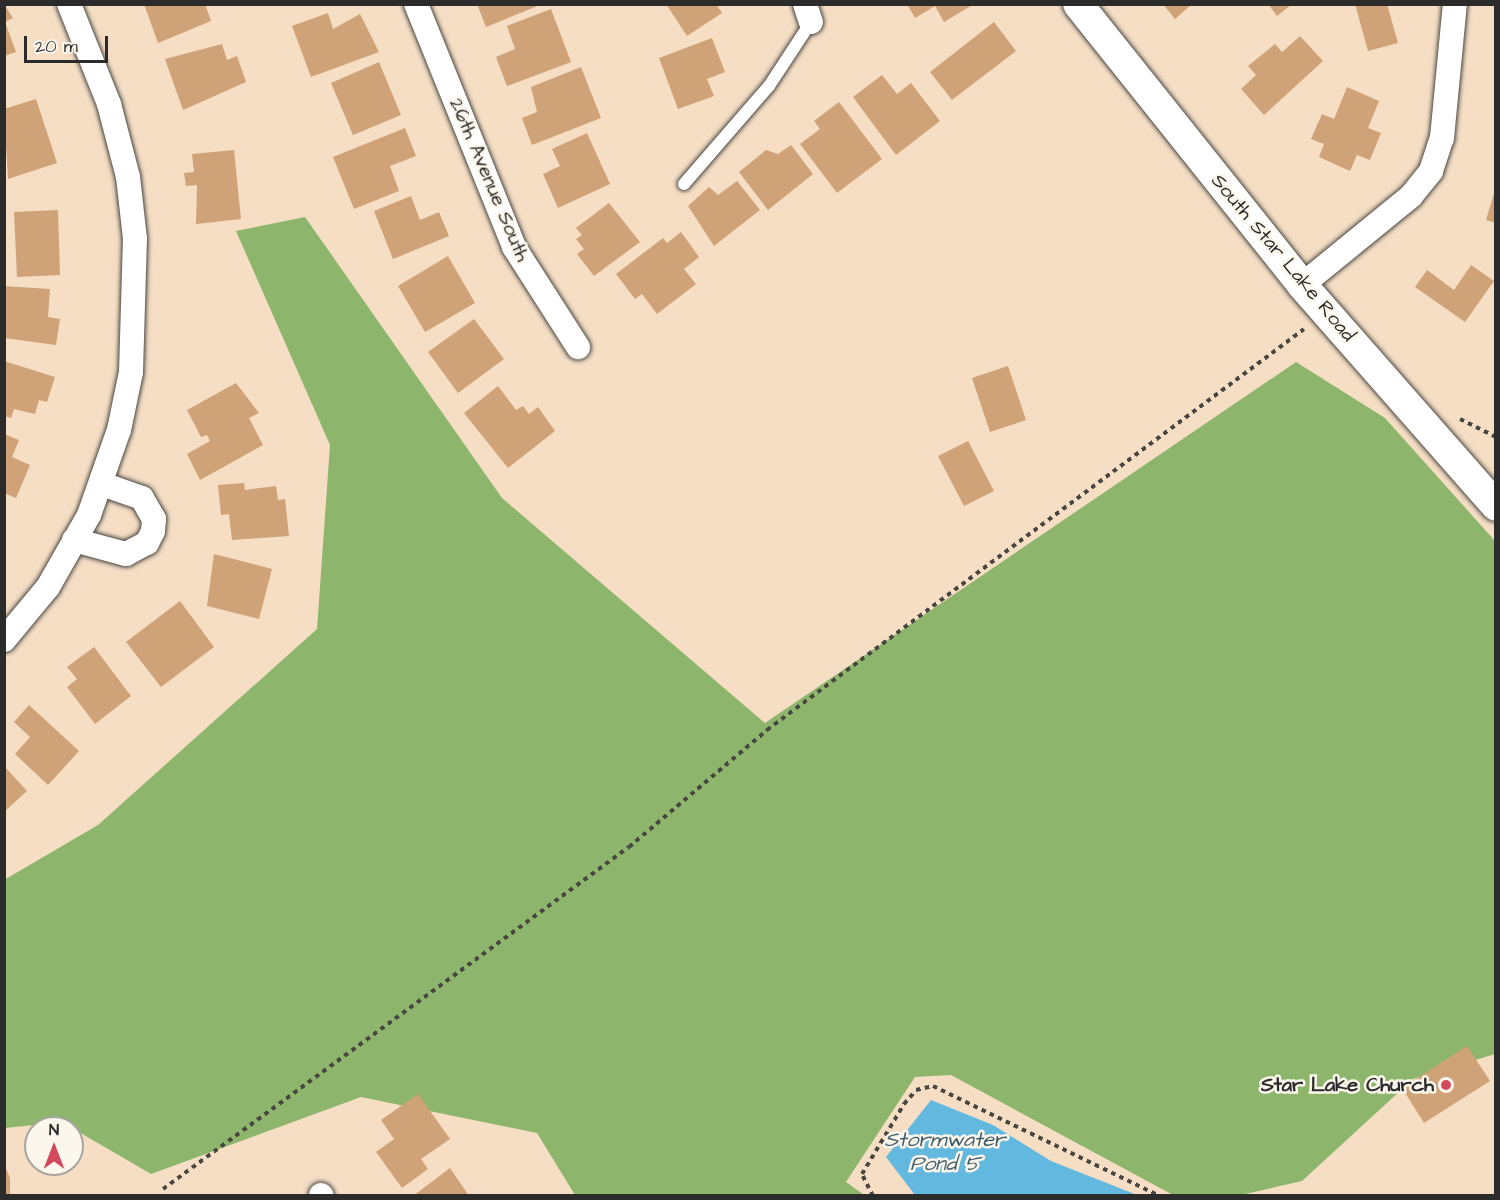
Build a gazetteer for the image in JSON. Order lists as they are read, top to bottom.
{
  "streets": {
    "street": ["26th Avenue South", "South Star Lake Road"]
  },
  "water": ["Stormwater Pond 5"],
  "places": ["Star Lake Church"],
  "scale_bar": "20 m",
  "north": "top"
}
